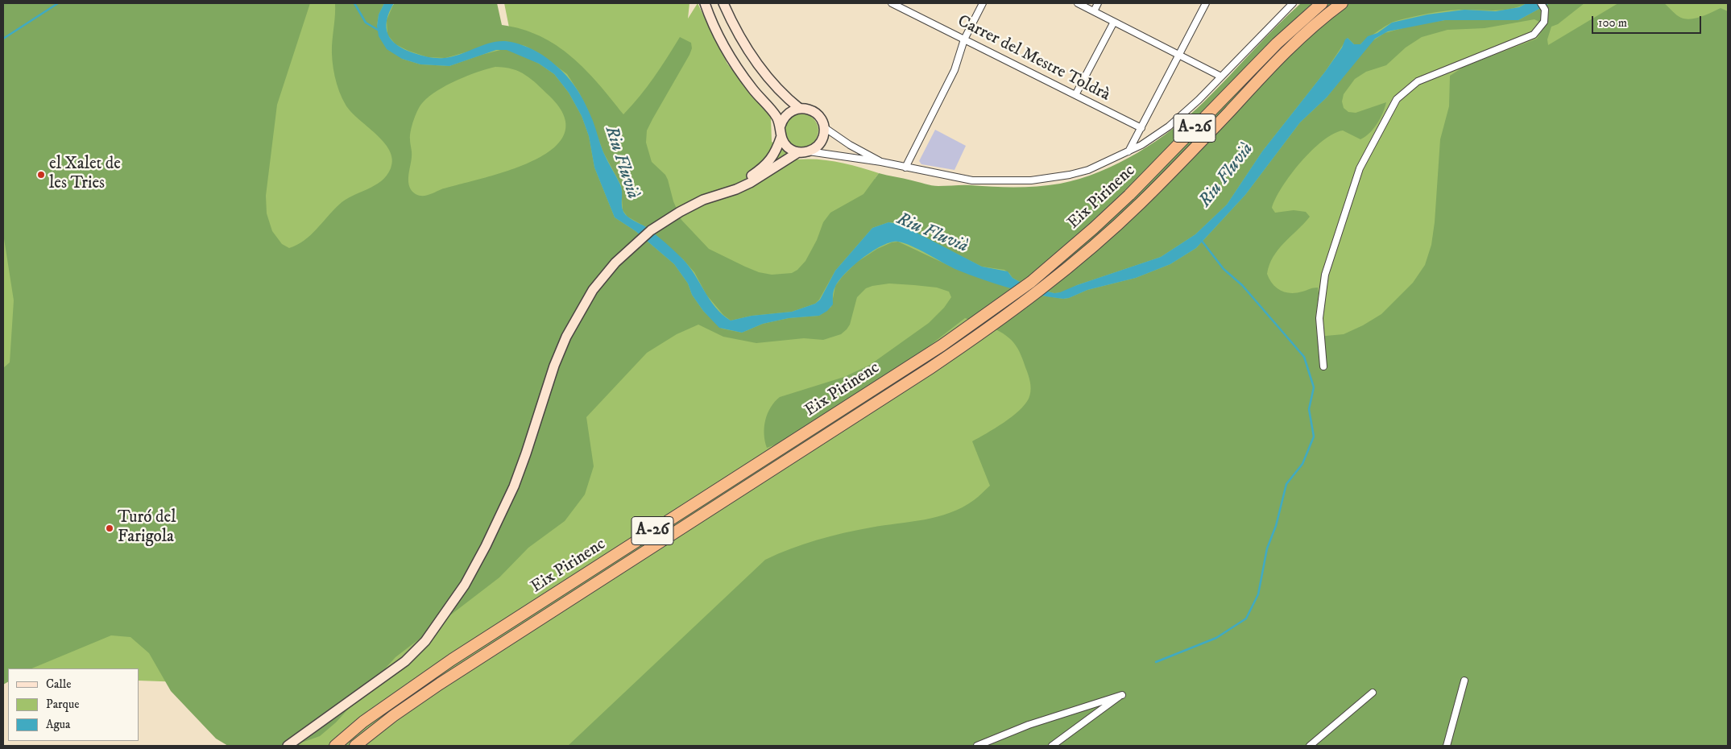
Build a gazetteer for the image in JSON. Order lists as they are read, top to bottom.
{
  "streets": {
    "highway": ["A-26", "Eix Pirinenc"],
    "street": ["Carrer del Mestre Toldrà"]
  },
  "water": ["Riu Fluvià"],
  "places": ["el Xalet de les Tries", "Turó del Farigola"],
  "legend": ["Calle", "Parque", "Agua"],
  "scale_bar": "100 m"
}
